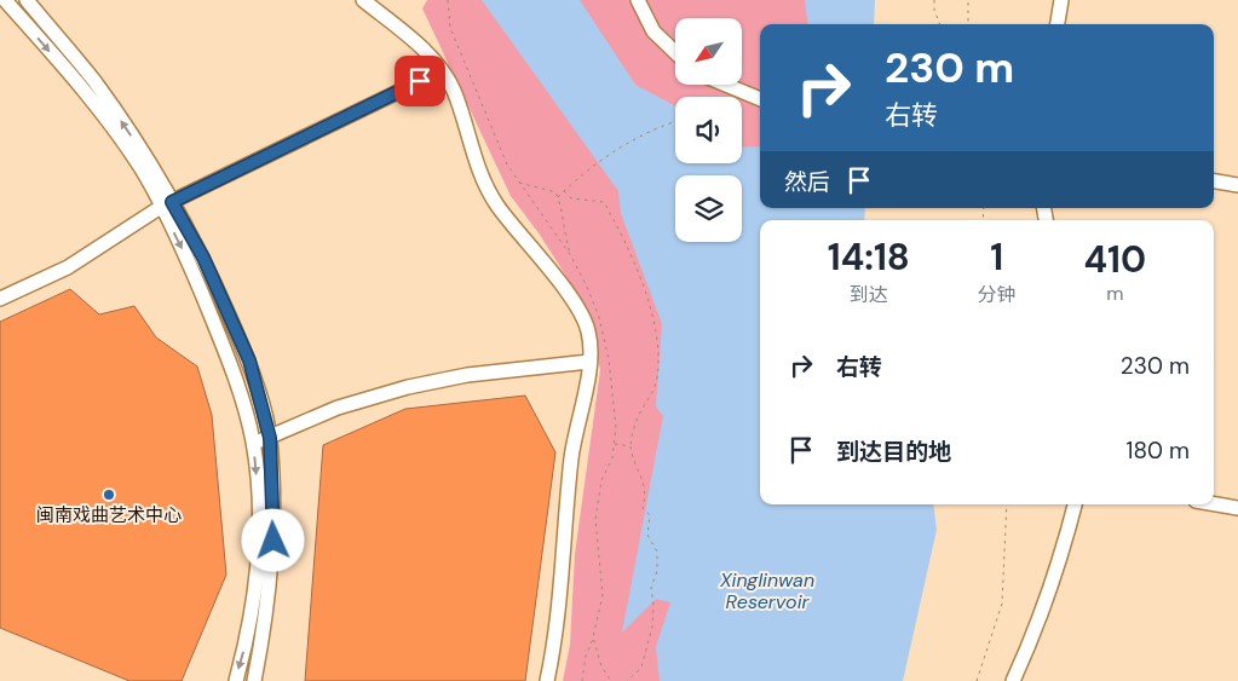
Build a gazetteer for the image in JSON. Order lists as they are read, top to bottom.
{
  "water": ["Xinglinwan Reservoir"],
  "places": ["闽南戏曲艺术中心"],
  "north": "bottom left",
  "page": {
    "turn": ["230 m", "右转"],
    "then": "然后",
    "eta": [
      "14:18",
      "到达",
      "1",
      "分钟",
      "410",
      "m"
    ],
    "list": [
      {
        "name": "右转",
        "value": "230 m"
      },
      {
        "name": "到达目的地",
        "value": "180 m"
      }
    ]
  }
}
